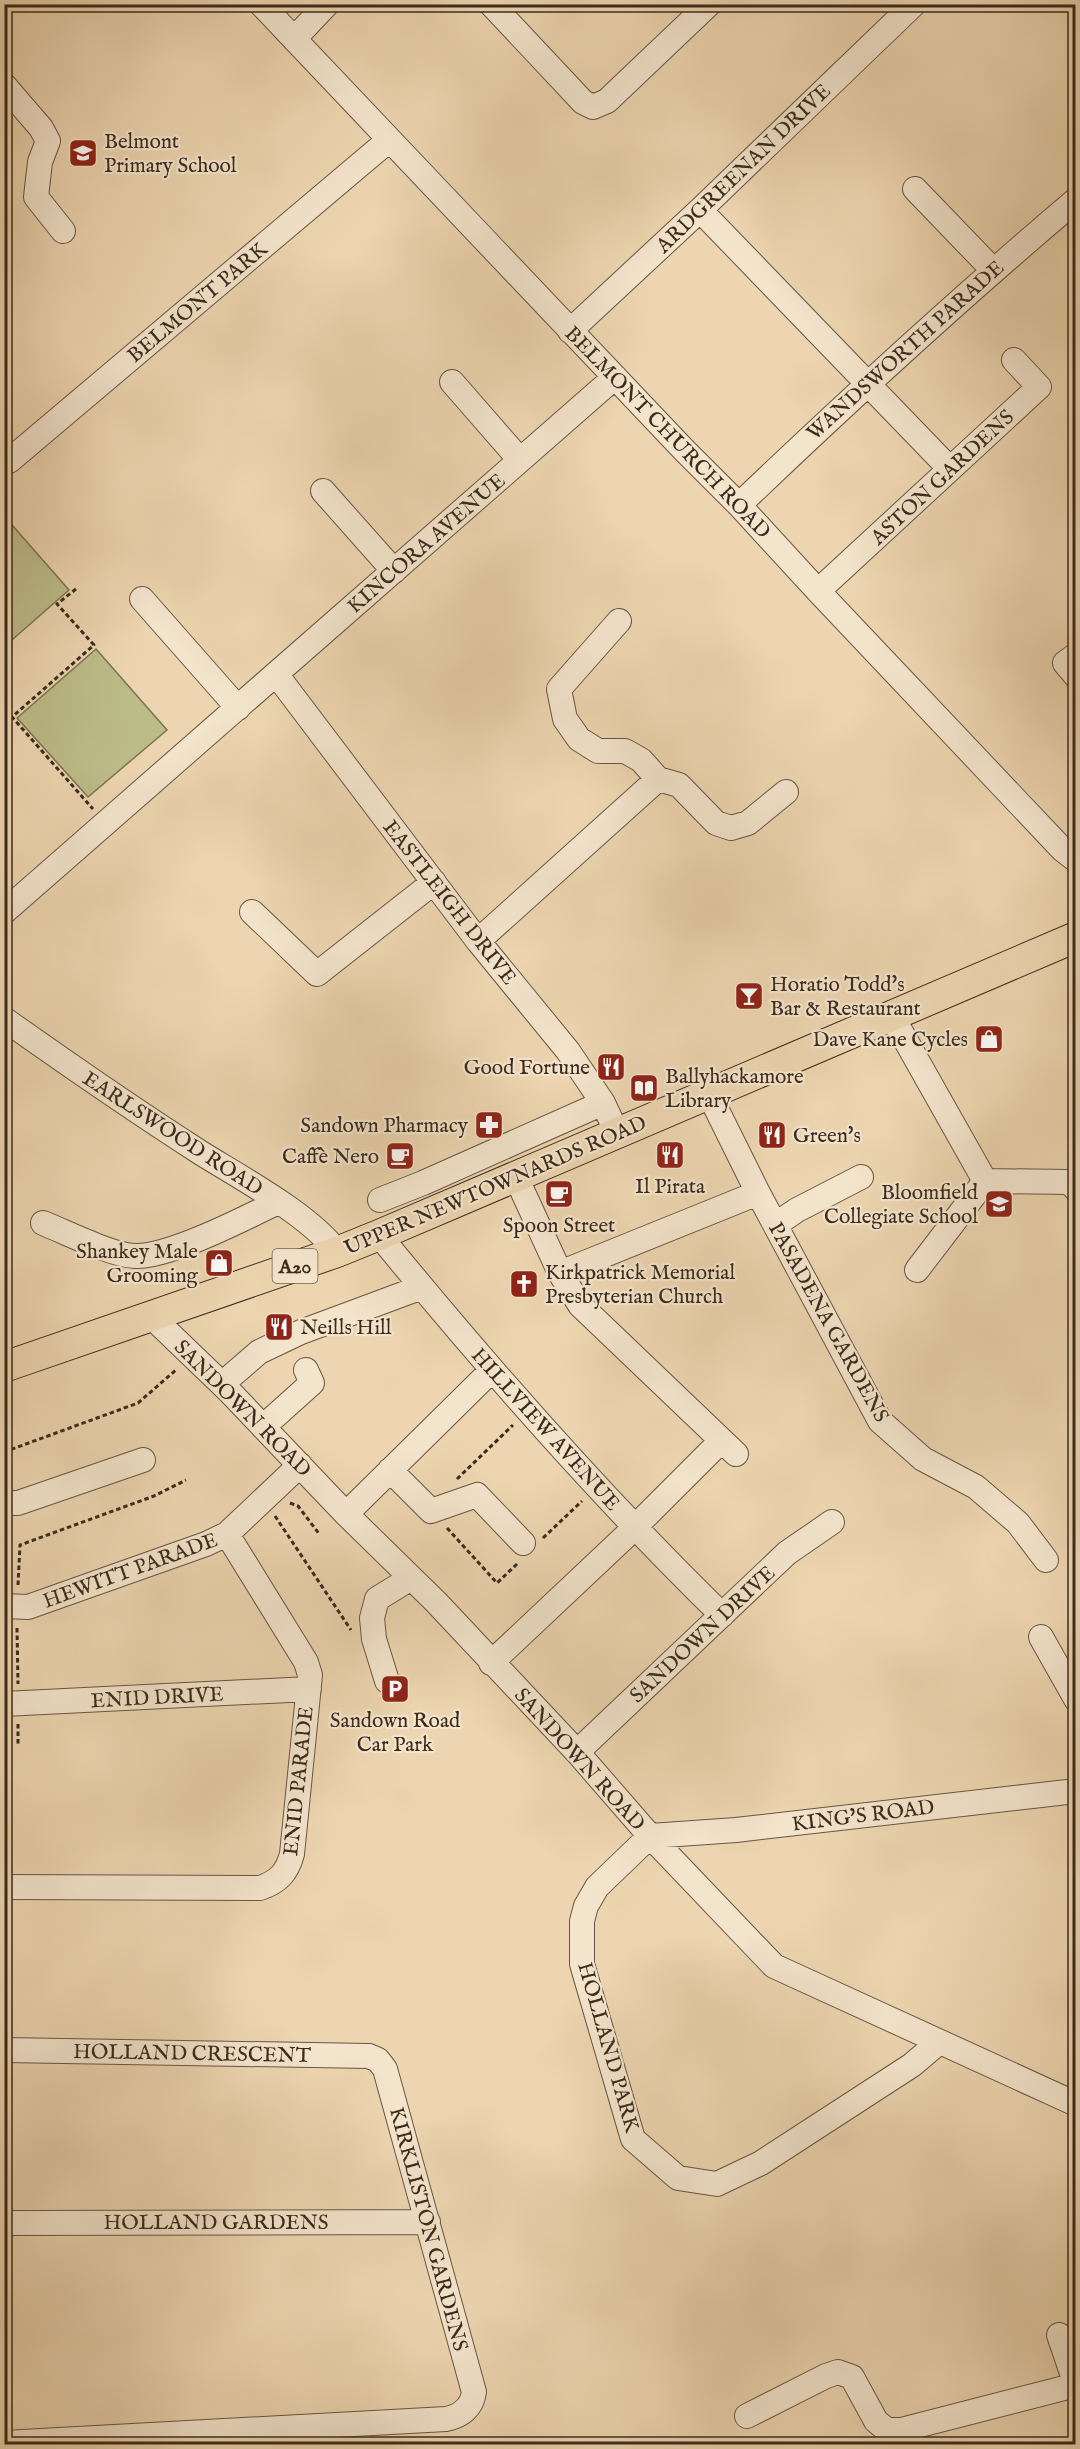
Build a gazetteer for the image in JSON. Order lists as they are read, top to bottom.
{
  "streets": {
    "main road": ["UPPER NEWTOWNARDS ROAD", "A20"],
    "street": [
      "ARDGREENAN DRIVE",
      "BELMONT PARK",
      "WANDSWORTH PARADE",
      "BELMONT CHURCH ROAD",
      "ASTON GARDENS",
      "KINCORA AVENUE",
      "EASTLEIGH DRIVE",
      "EARLSWOOD ROAD",
      "PASADENA GARDENS",
      "SANDOWN ROAD",
      "HILLVIEW AVENUE",
      "HEWITT PARADE",
      "SANDOWN DRIVE",
      "ENID DRIVE",
      "ENID PARADE",
      "KING'S ROAD",
      "HOLLAND PARK",
      "HOLLAND CRESCENT",
      "HOLLAND GARDENS",
      "KIRKLISTON GARDENS"
    ]
  },
  "crossings": [
    ["ARDGREENAN DRIVE", "BELMONT CHURCH ROAD"],
    ["BELMONT PARK", "BELMONT CHURCH ROAD"],
    ["WANDSWORTH PARADE", "BELMONT CHURCH ROAD"],
    ["BELMONT CHURCH ROAD", "ASTON GARDENS"],
    ["BELMONT CHURCH ROAD", "KINCORA AVENUE"],
    ["KINCORA AVENUE", "EASTLEIGH DRIVE"],
    ["EASTLEIGH DRIVE", "UPPER NEWTOWNARDS ROAD"],
    ["EARLSWOOD ROAD", "UPPER NEWTOWNARDS ROAD"],
    ["UPPER NEWTOWNARDS ROAD", "PASADENA GARDENS"],
    ["UPPER NEWTOWNARDS ROAD", "SANDOWN ROAD"],
    ["UPPER NEWTOWNARDS ROAD", "HILLVIEW AVENUE"],
    ["SANDOWN ROAD", "HEWITT PARADE"],
    ["SANDOWN ROAD", "SANDOWN DRIVE"],
    ["SANDOWN ROAD", "KING'S ROAD"],
    ["SANDOWN ROAD", "HOLLAND PARK"],
    ["HILLVIEW AVENUE", "SANDOWN DRIVE"],
    ["HEWITT PARADE", "ENID PARADE"],
    ["ENID DRIVE", "ENID PARADE"],
    ["KING'S ROAD", "HOLLAND PARK"],
    ["HOLLAND CRESCENT", "KIRKLISTON GARDENS"],
    ["HOLLAND GARDENS", "KIRKLISTON GARDENS"]
  ],
  "places": {
    "school or university": ["Belmont Primary School", "Bloomfield Collegiate School"],
    "bar": ["Horatio Todd's Bar & Restaurant"],
    "shop": ["Dave Kane Cycles", "Shankey Male Grooming"],
    "restaurant": [
      "Good Fortune",
      "Green's",
      "Il Pirata",
      "Neills Hill"
    ],
    "library": ["Ballyhackamore Library"],
    "pharmacy": ["Sandown Pharmacy"],
    "cafe": ["Caffè Nero", "Spoon Street"],
    "church": ["Kirkpatrick Memorial Presbyterian Church"],
    "parking": ["Sandown Road Car Park"]
  }
}
